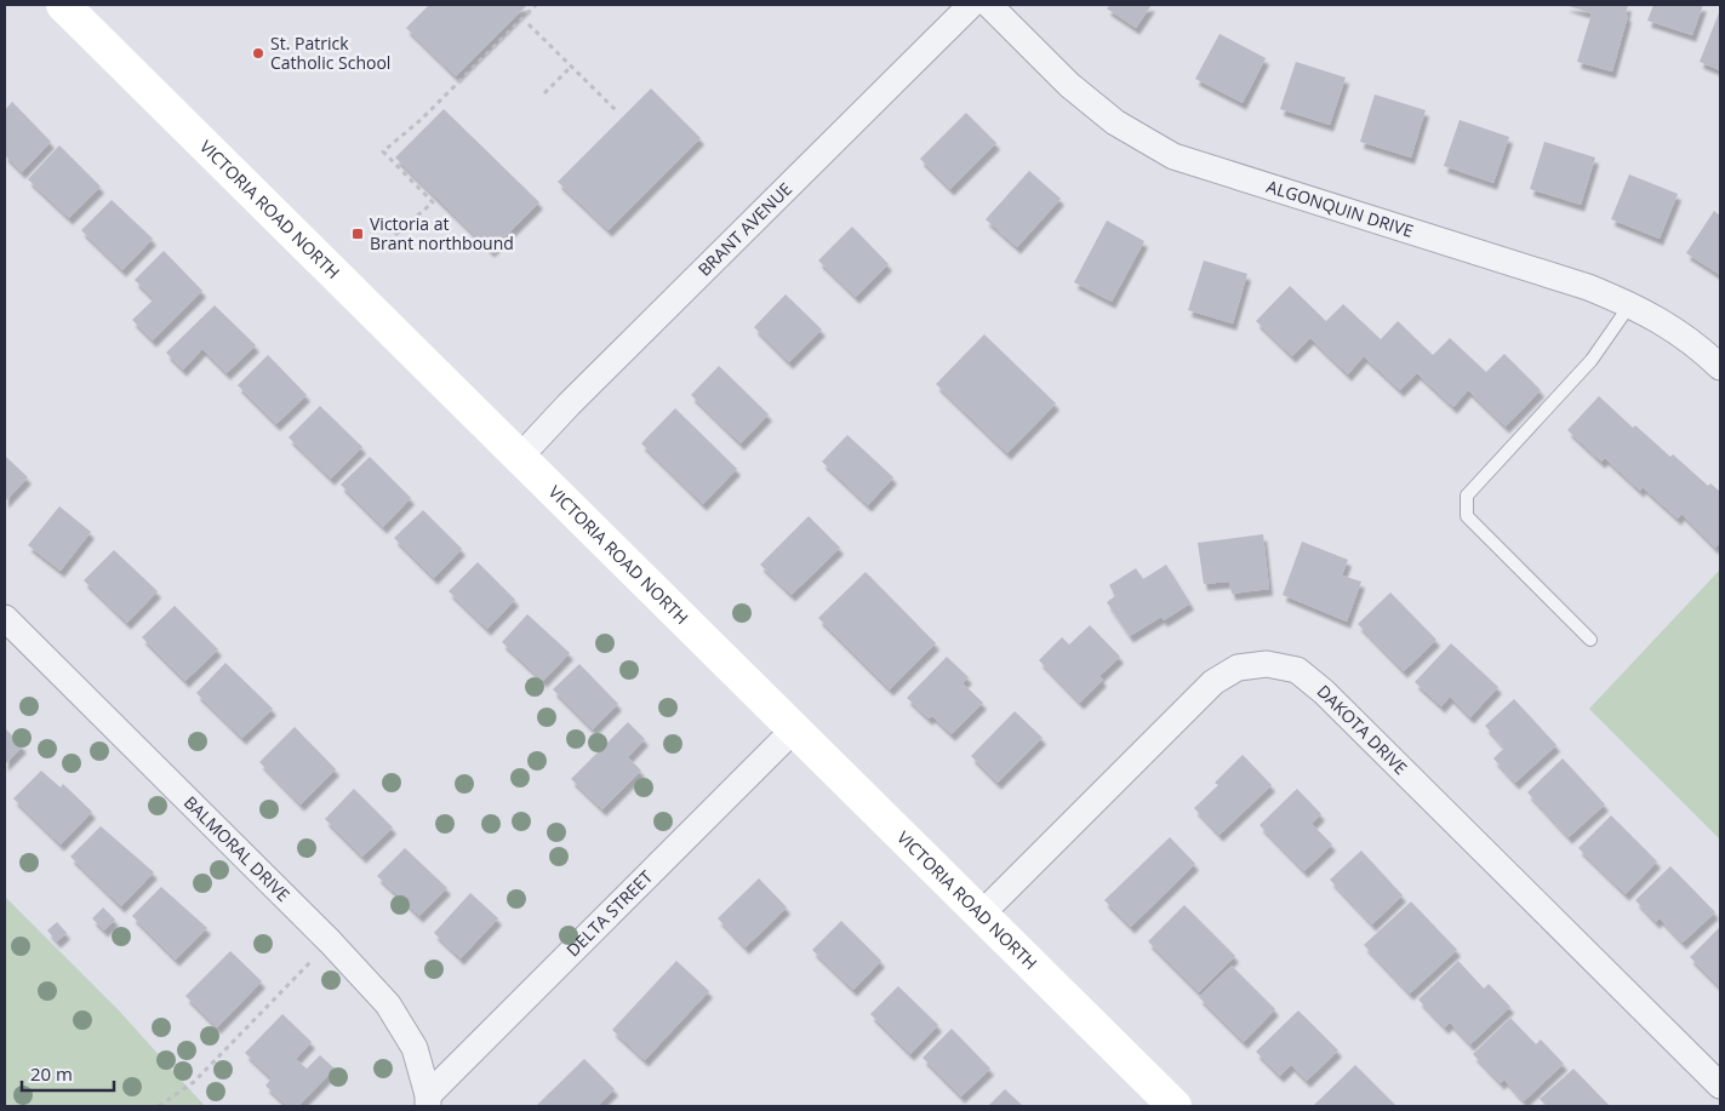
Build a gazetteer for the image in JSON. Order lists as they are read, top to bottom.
{
  "streets": {
    "main road": ["VICTORIA ROAD NORTH"],
    "street": [
      "ALGONQUIN DRIVE",
      "BRANT AVENUE",
      "DAKOTA DRIVE",
      "BALMORAL DRIVE",
      "DELTA STREET"
    ]
  },
  "crossings": [
    ["VICTORIA ROAD NORTH", "BRANT AVENUE"],
    ["VICTORIA ROAD NORTH", "DAKOTA DRIVE"],
    ["VICTORIA ROAD NORTH", "DELTA STREET"],
    ["BALMORAL DRIVE", "DELTA STREET"]
  ],
  "places": {
    "other": ["St. Patrick Catholic School"],
    "transit": ["Victoria at Brant northbound"]
  },
  "scale_bar": "20 m"
}
